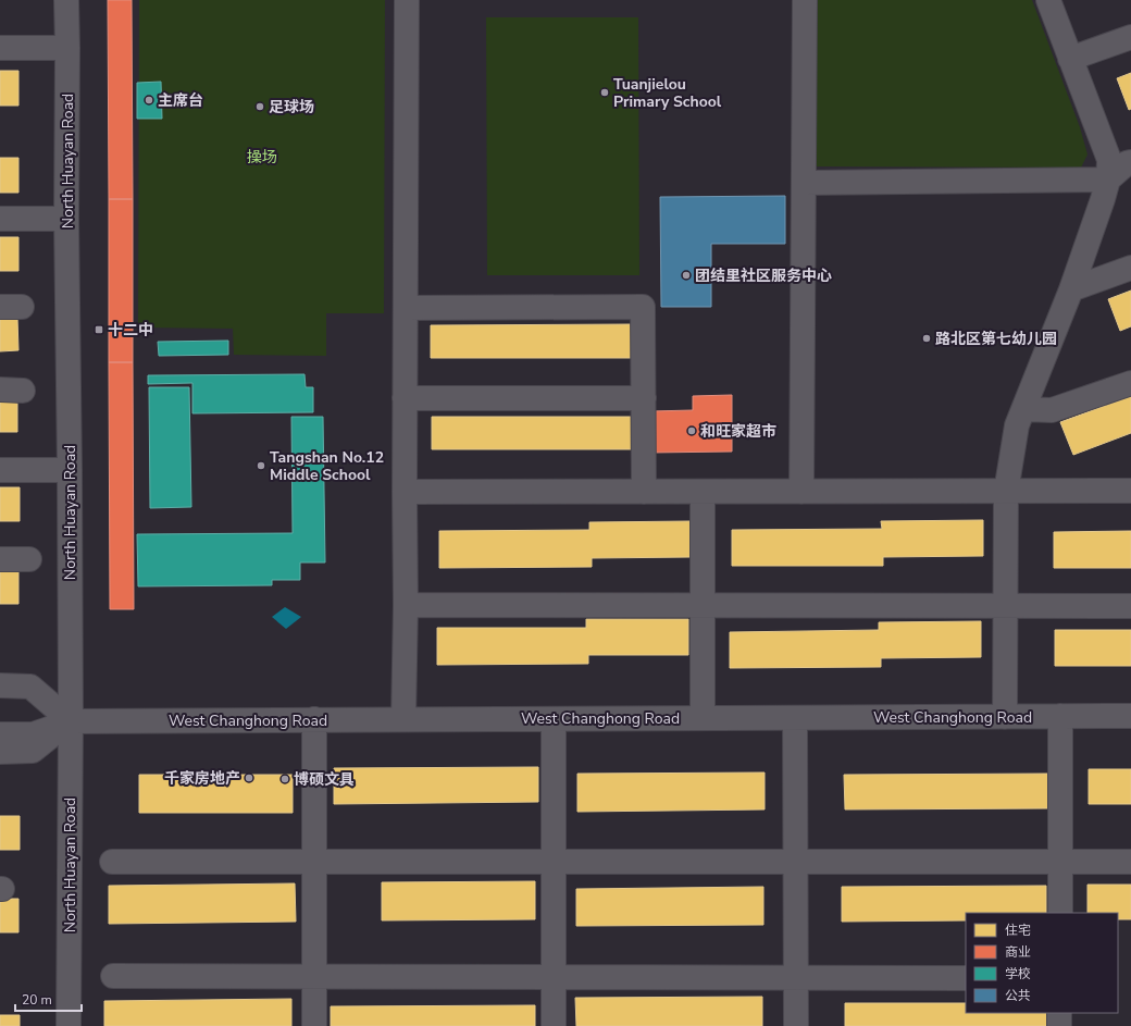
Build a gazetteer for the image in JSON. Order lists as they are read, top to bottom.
{
  "streets": {
    "street": ["North Huayan Road", "West Changhong Road"]
  },
  "crossings": [
    ["North Huayan Road", "West Changhong Road"]
  ],
  "parks": ["操场"],
  "places": {
    "other": [
      "Tuanjielou Primary School",
      "主席台",
      "足球场",
      "团结里社区服务中心",
      "路北区第七幼儿园",
      "和旺家超市",
      "Tangshan No.12 Middle School",
      "千家房地产",
      "博硕文具"
    ],
    "transit": ["十二中"]
  },
  "legend": [
    "住宅",
    "商业",
    "学校",
    "公共"
  ],
  "scale_bar": "20 m"
}
